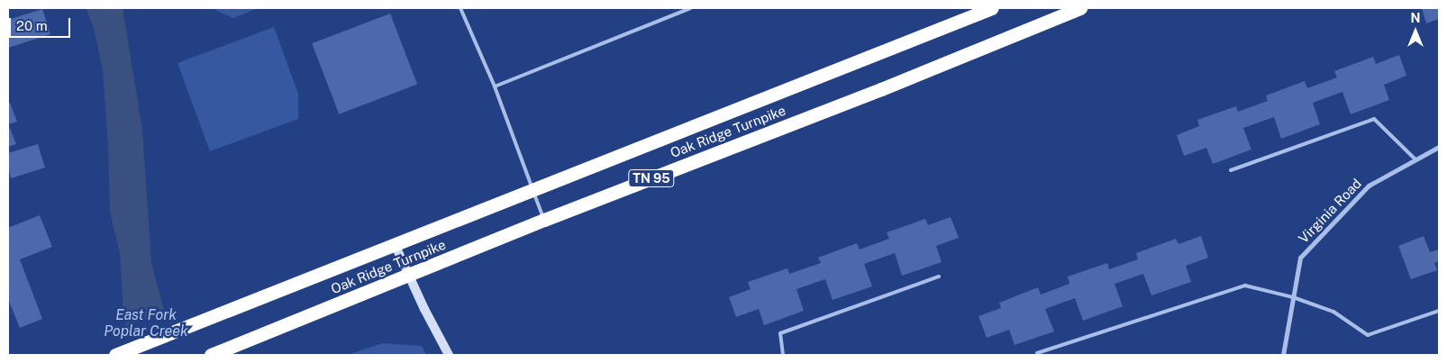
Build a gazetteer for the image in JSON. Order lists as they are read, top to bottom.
{
  "streets": {
    "highway": ["Oak Ridge Turnpike", "TN 95"],
    "street": ["Virginia Road"]
  },
  "water": ["East Fork Poplar Creek"],
  "scale_bar": "20 m",
  "north": "top"
}
